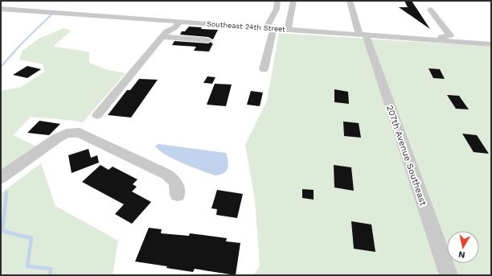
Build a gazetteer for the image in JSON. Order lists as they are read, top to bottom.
{
  "streets": {
    "street": ["Southeast 24th Street", "207th Avenue Southeast"]
  },
  "crossings": [
    ["Southeast 24th Street", "207th Avenue Southeast"]
  ],
  "north": "bottom"
}
